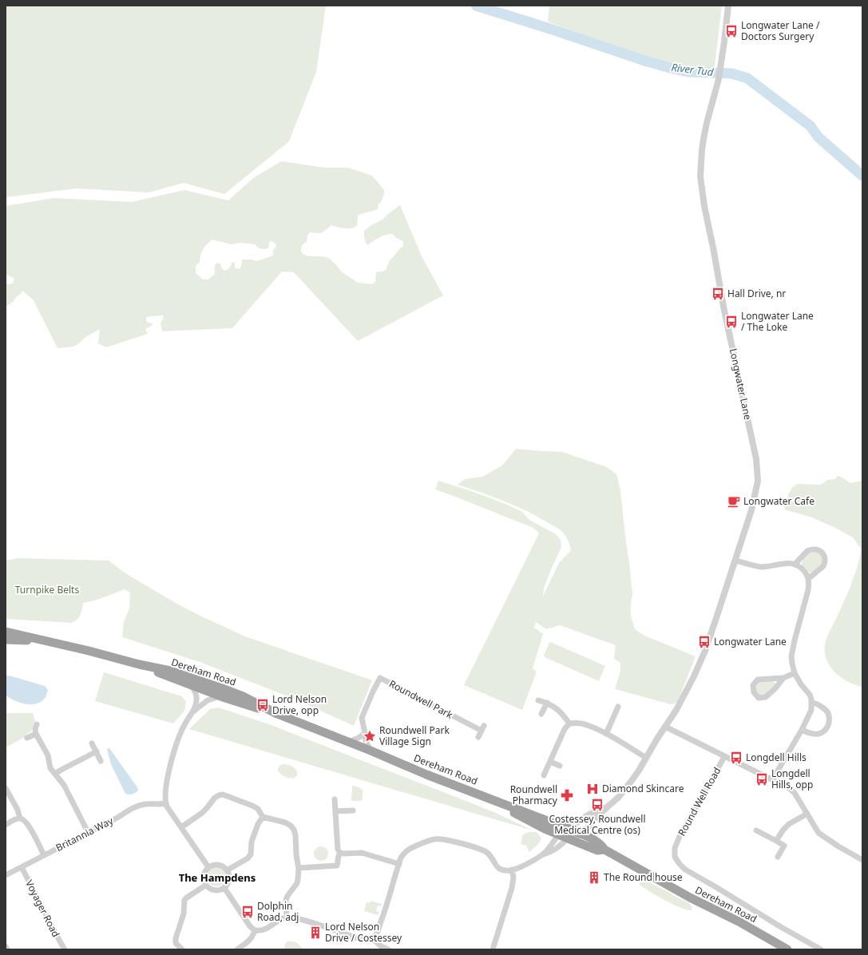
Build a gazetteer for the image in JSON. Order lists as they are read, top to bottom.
{
  "streets": {
    "highway": ["Dereham Road"],
    "street": [
      "Longwater Lane",
      "Roundwell Park",
      "Round Well Road",
      "Britannia Way",
      "Voyager Road"
    ]
  },
  "crossings": [
    ["Longwater Lane", "Dereham Road"],
    ["Dereham Road", "Roundwell Park"],
    ["Dereham Road", "Round Well Road"],
    ["Britannia Way", "Voyager Road"]
  ],
  "districts": ["The Hampdens"],
  "water": ["River Tud"],
  "parks": ["Turnpike Belts"],
  "places": {
    "bus stop": [
      "Longwater Lane / Doctors Surgery",
      "Hall Drive, nr",
      "Longwater Lane / The Loke",
      "Longwater Lane",
      "Lord Nelson Drive, opp",
      "Longdell Hills",
      "Longdell Hills, opp",
      "Costessey, Roundwell Medical Centre (os)",
      "Dolphin Road, adj"
    ],
    "cafe": ["Longwater Cafe"],
    "place": ["Roundwell Park Village Sign"],
    "hospital": ["Diamond Skincare"],
    "pharmacy": ["Roundwell Pharmacy"],
    "building": ["The Round house", "Lord Nelson Drive / Costessey"]
  }
}
